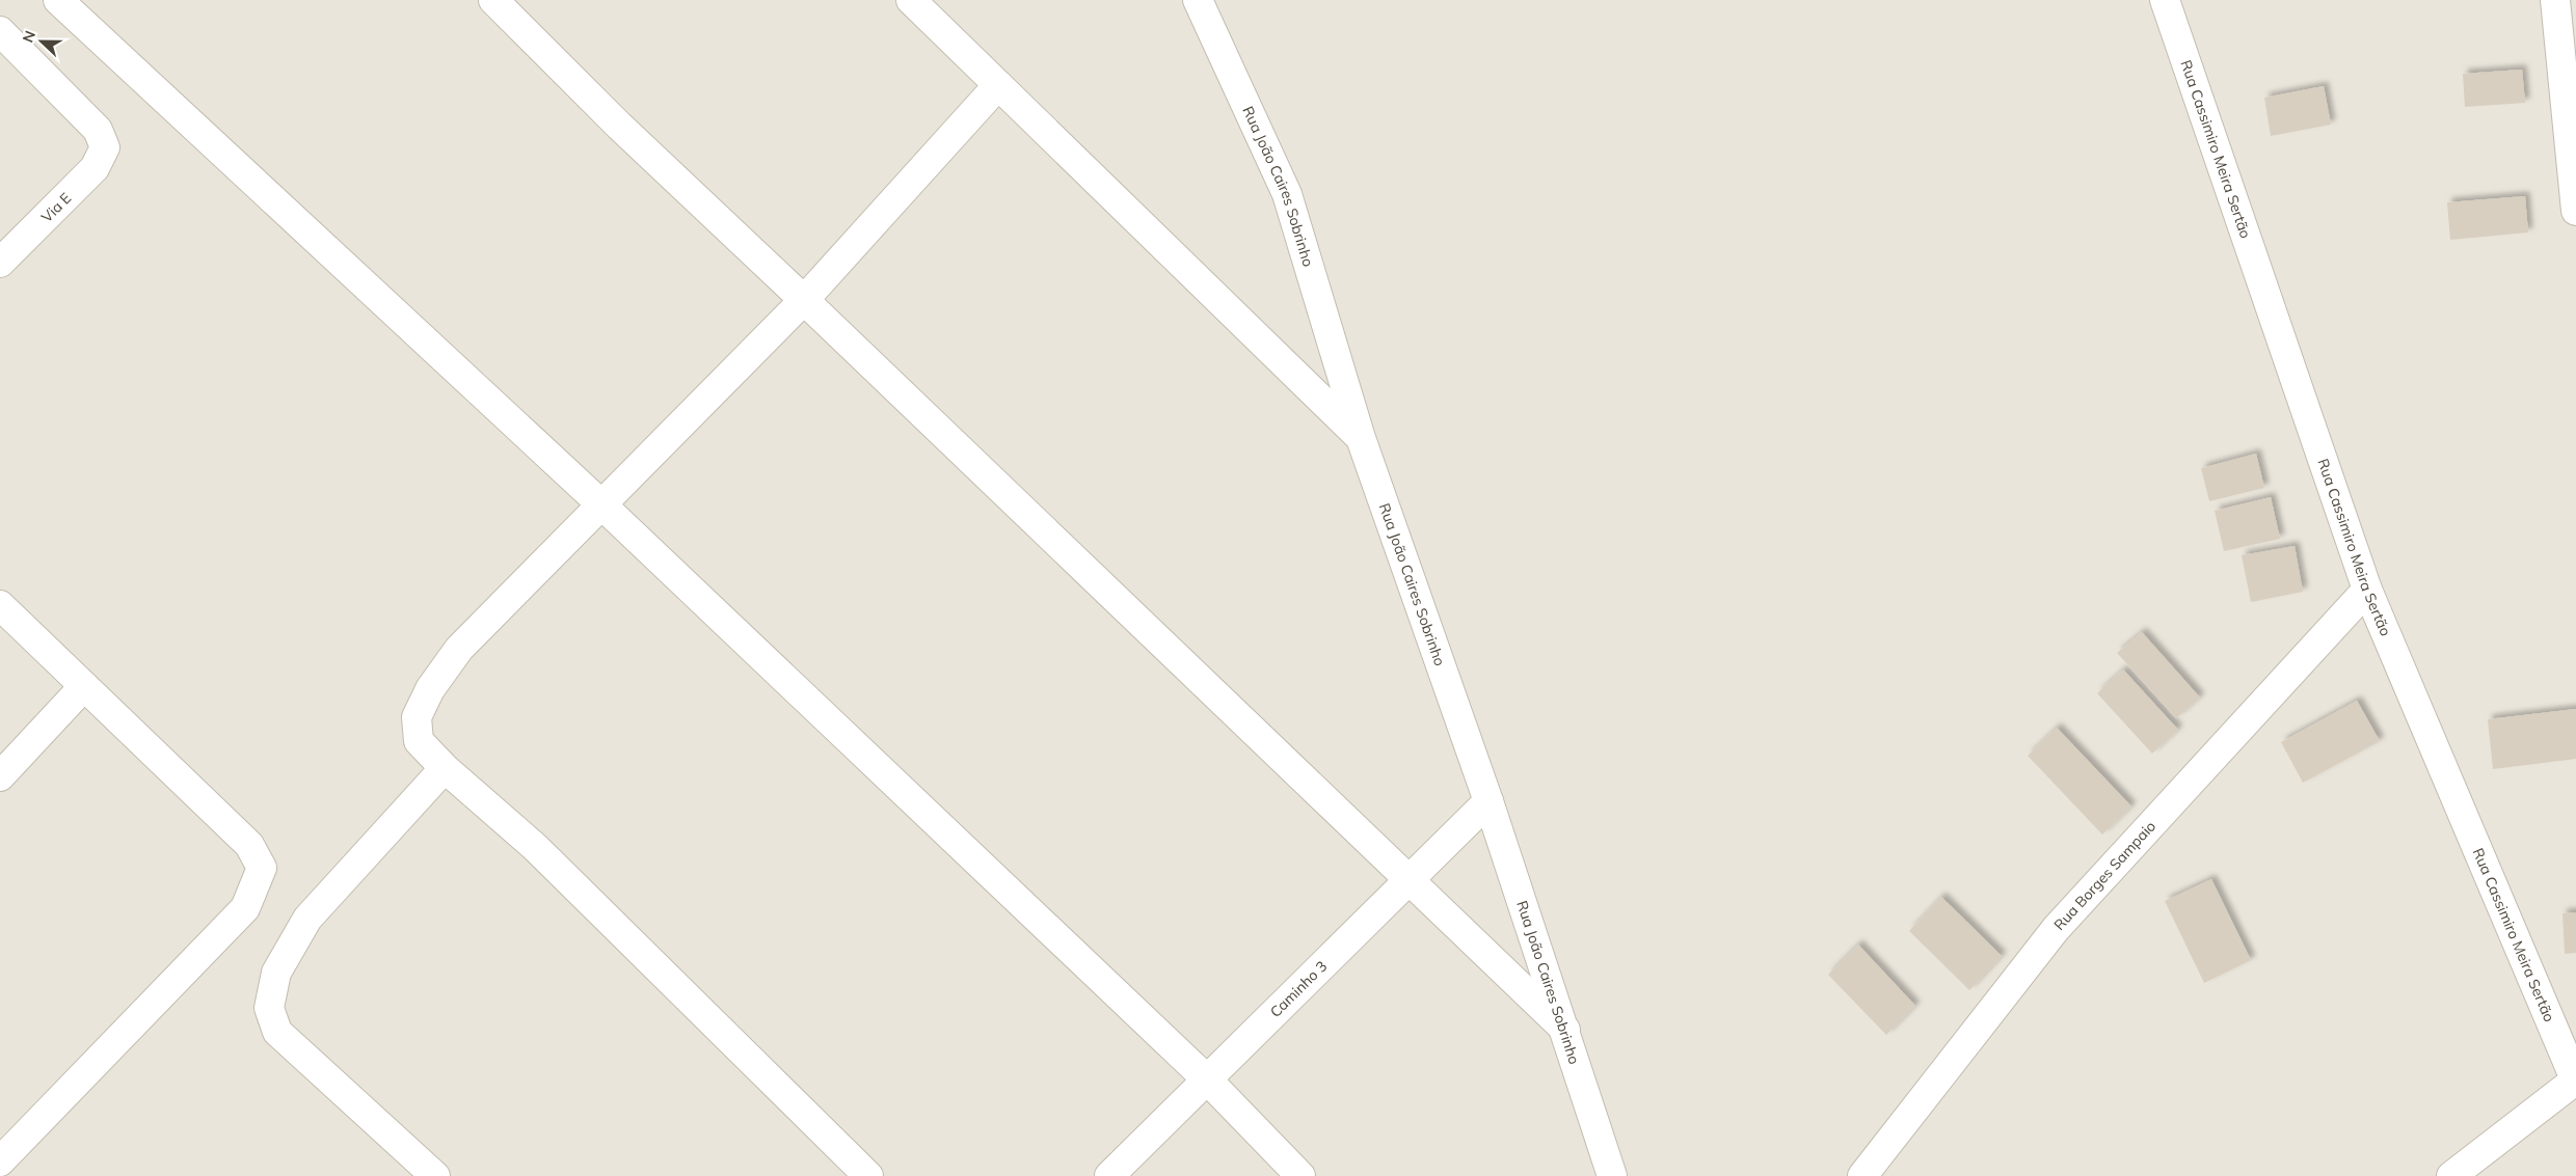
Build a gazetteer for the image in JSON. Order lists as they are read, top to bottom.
{
  "streets": {
    "street": [
      "Rua Cassimiro Meira Sertão",
      "Rua João Caires Sobrinho",
      "Via E",
      "Rua Borges Sampaio",
      "Caminho 3"
    ]
  },
  "crossings": [
    ["Rua Cassimiro Meira Sertão", "Rua Borges Sampaio"],
    ["Rua João Caires Sobrinho", "Caminho 3"]
  ],
  "north": "left"
}
